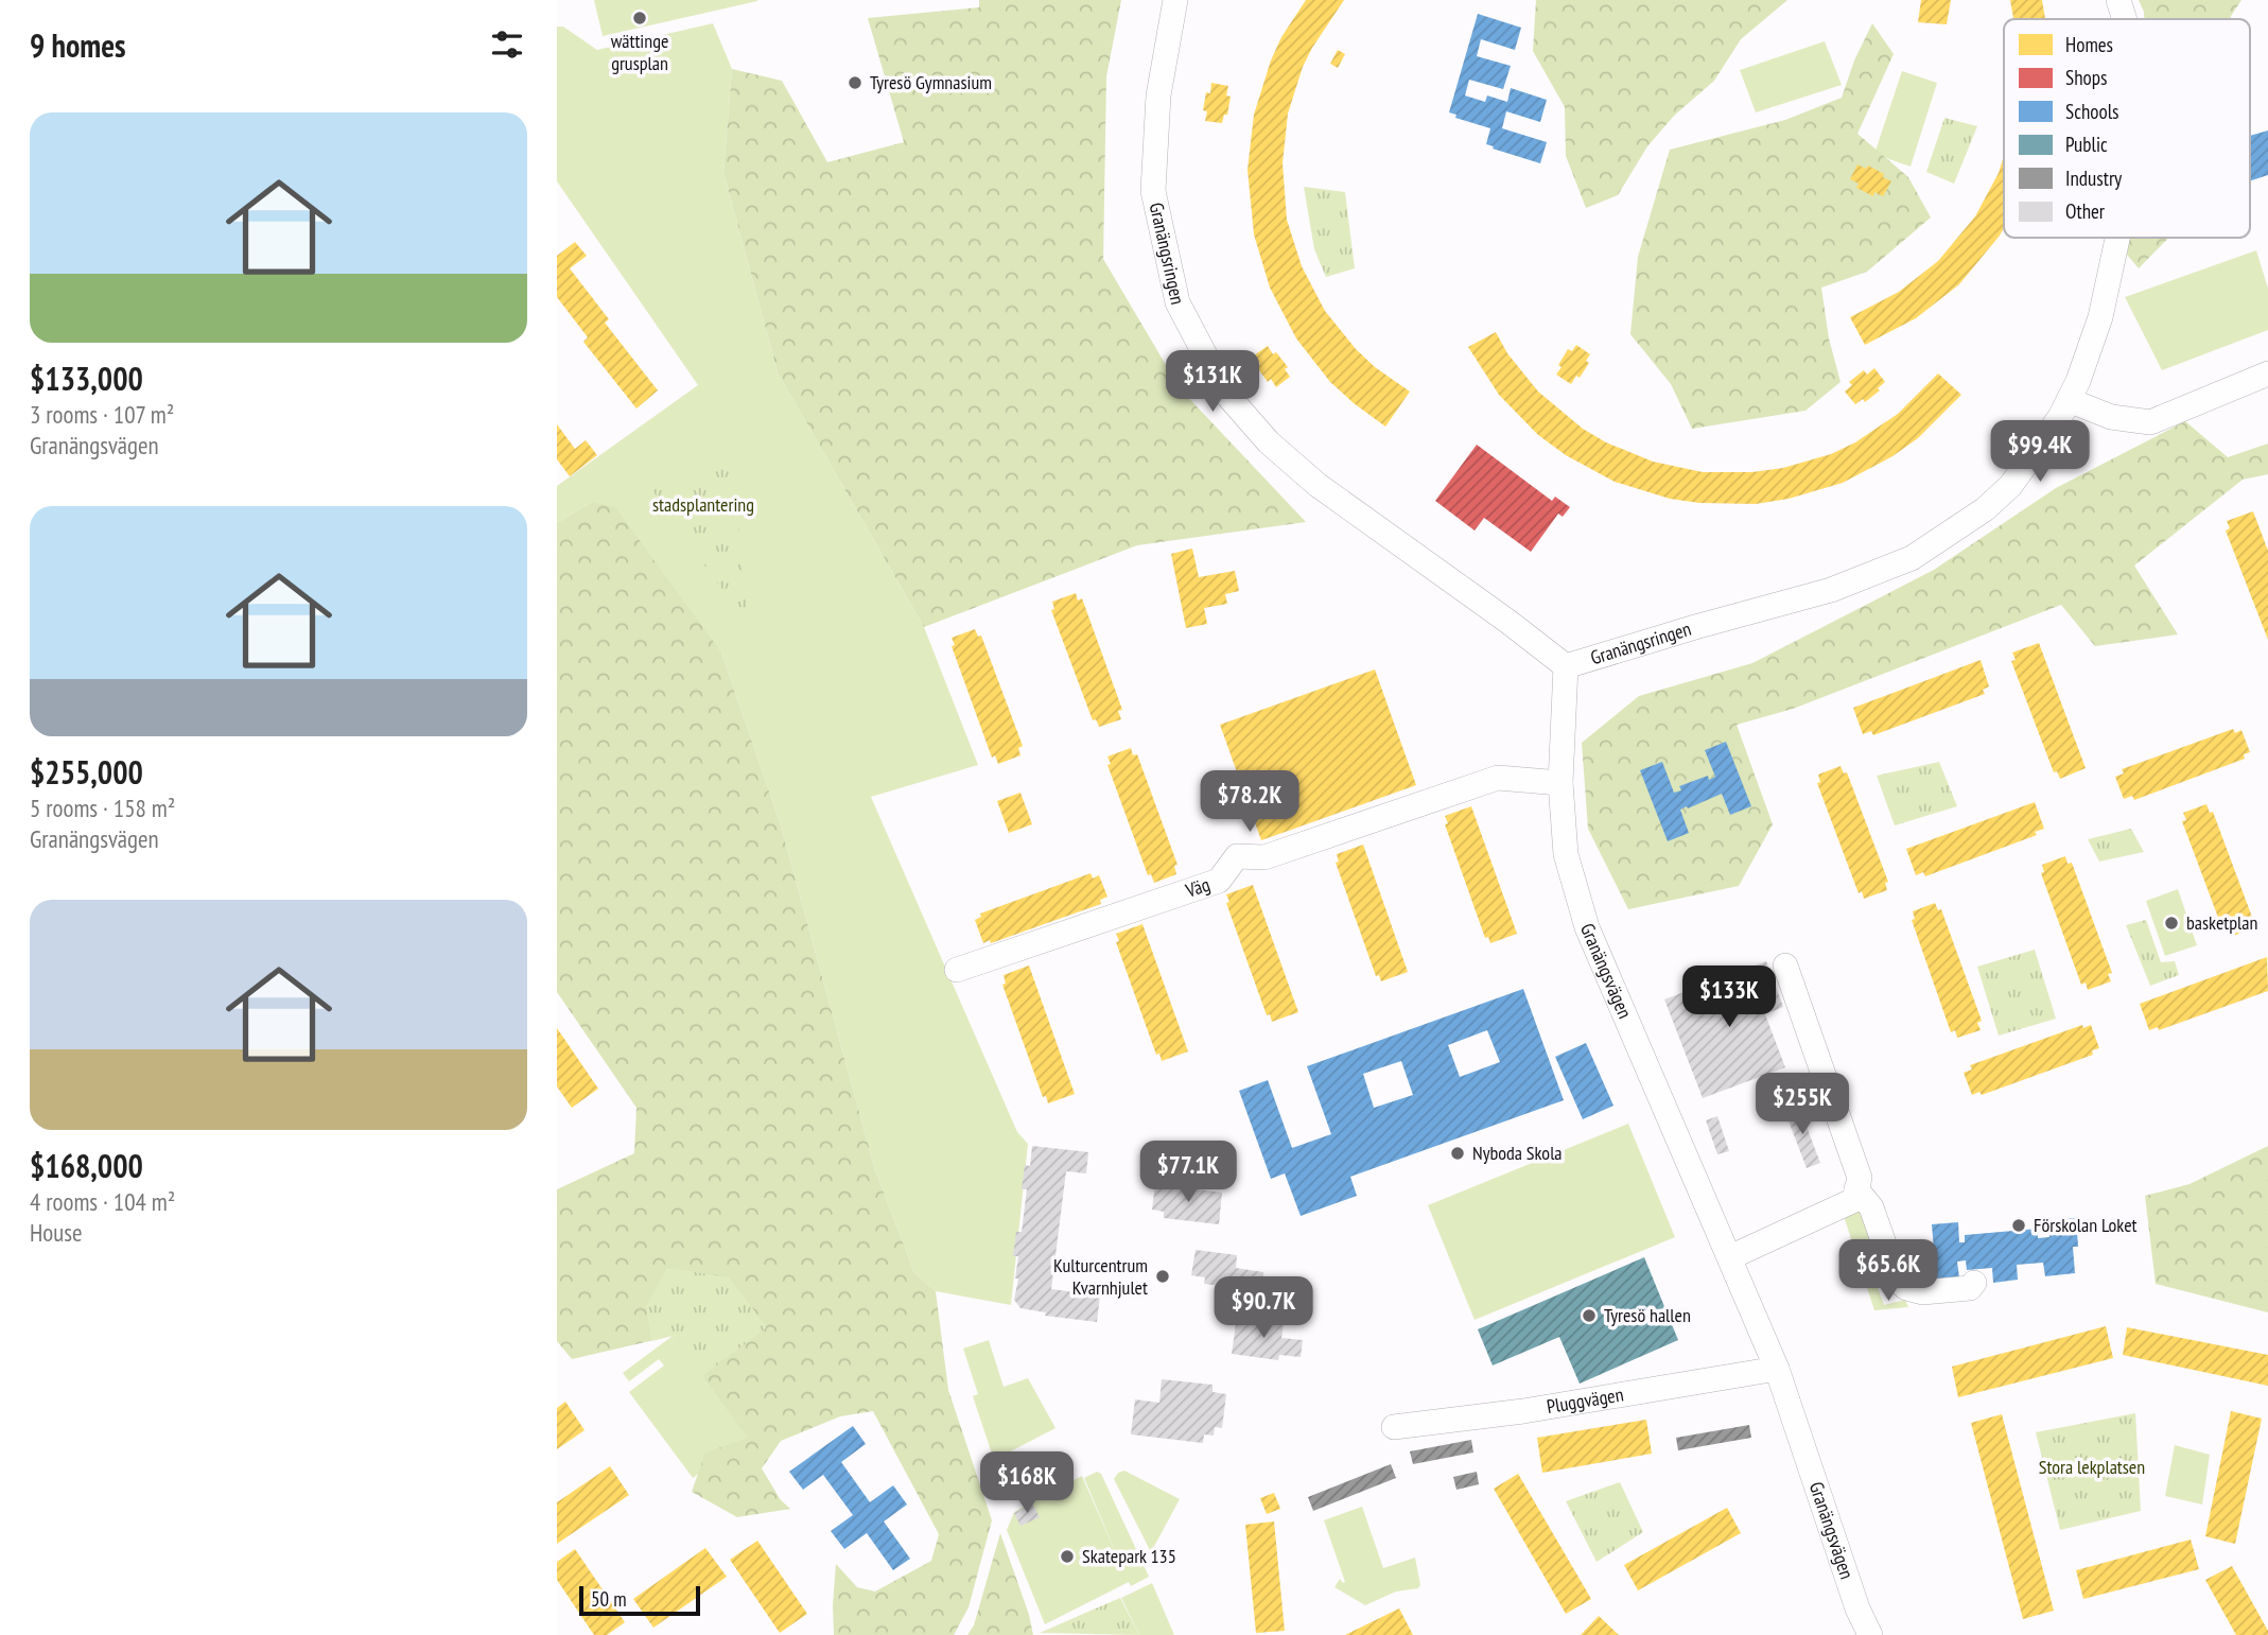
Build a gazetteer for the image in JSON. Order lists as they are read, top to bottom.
{
  "streets": {
    "street": [
      "Granängsringen",
      "Väg",
      "Granängsvägen",
      "Pluggvägen"
    ]
  },
  "crossings": [
    ["Granängsringen", "Granängsvägen"],
    ["Väg", "Granängsvägen"],
    ["Granängsvägen", "Pluggvägen"]
  ],
  "parks": ["stadsplantering", "Stora lekplatsen"],
  "places": [
    "wättinge grusplan",
    "Tyresö Gymnasium",
    "basketplan",
    "Nyboda Skola",
    "Förskolan Loket",
    "Kulturcentrum Kvarnhjulet",
    "Tyresö hallen",
    "Skatepark 135"
  ],
  "legend": [
    "Homes",
    "Shops",
    "Schools",
    "Public",
    "Industry",
    "Other"
  ],
  "scale_bar": "50 m",
  "page": {
    "heading": "9 homes",
    "list": [
      {
        "name": "$133,000",
        "note": "3 rooms · 107 m² · Granängsvägen"
      },
      {
        "name": "$255,000",
        "note": "5 rooms · 158 m² · Granängsvägen"
      },
      {
        "name": "$168,000",
        "note": "4 rooms · 104 m² · House"
      }
    ],
    "price": [
      "$131K",
      "$99.4K",
      "$78.2K",
      "$133K",
      "$255K",
      "$77.1K",
      "$65.6K",
      "$90.7K",
      "$168K"
    ],
    "scale": "50 m"
  }
}
